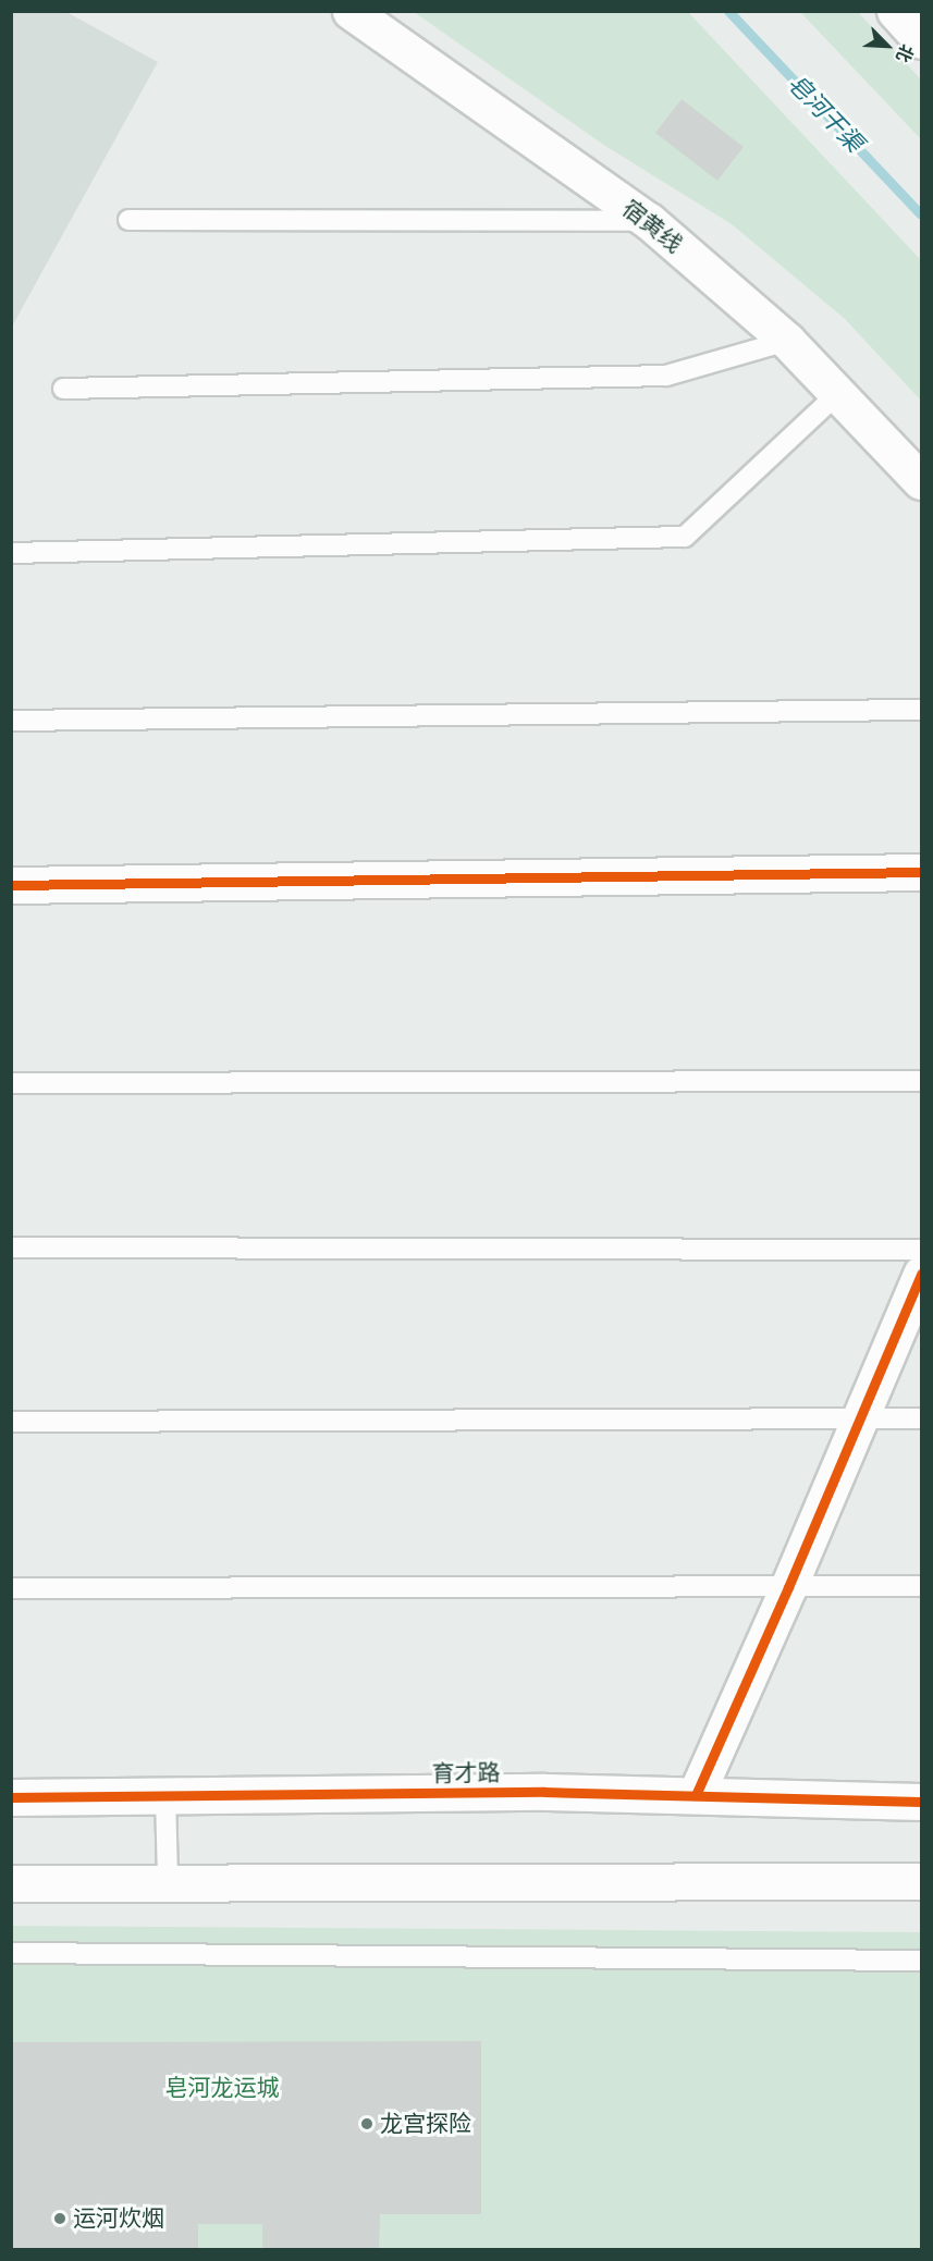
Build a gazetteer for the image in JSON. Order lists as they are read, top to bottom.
{
  "streets": {
    "street": ["宿黄线", "育才路"]
  },
  "water": ["皂河干渠"],
  "parks": ["皂河龙运城"],
  "places": ["龙宫探险", "运河炊烟"],
  "north": "bottom right"
}
